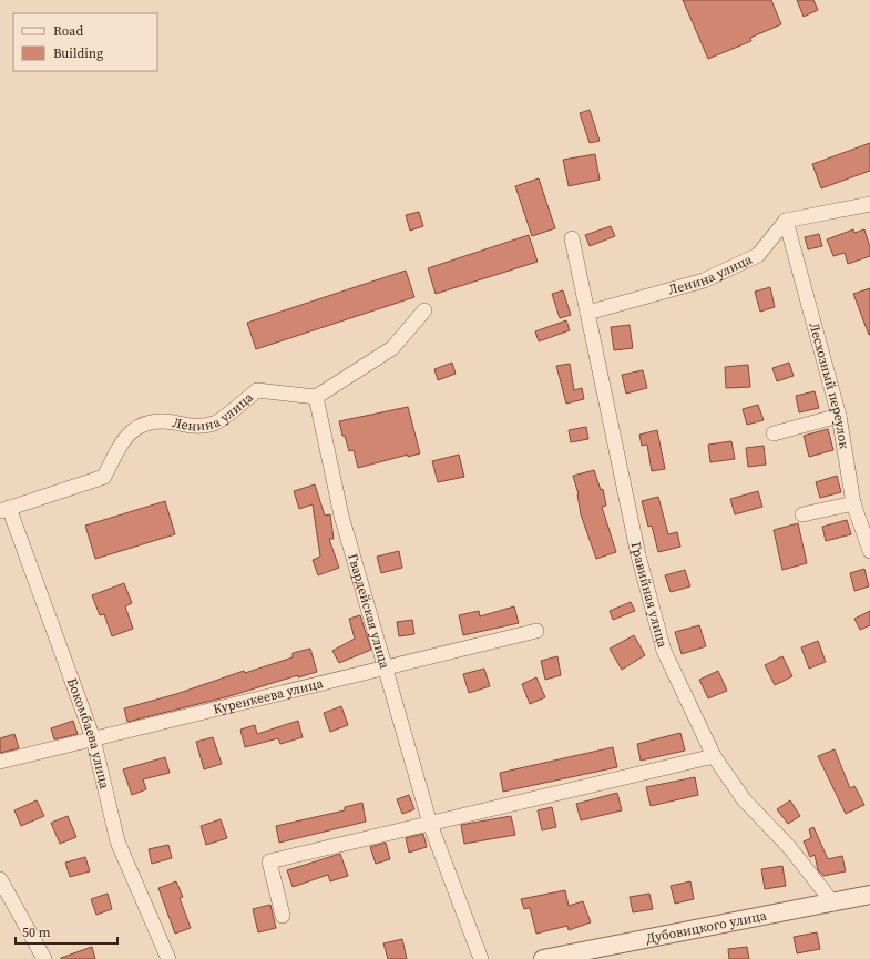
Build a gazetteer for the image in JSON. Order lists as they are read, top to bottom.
{
  "streets": {
    "street": [
      "Ленина улица",
      "Лесхозный переулок",
      "Гравийная улица",
      "Гвардейская улица",
      "Куренкеева улица",
      "Бокомбаева улица",
      "Дубовицкого улица"
    ]
  },
  "crossings": [
    ["Ленина улица", "Лесхозный переулок"],
    ["Ленина улица", "Гравийная улица"],
    ["Ленина улица", "Гвардейская улица"],
    ["Ленина улица", "Бокомбаева улица"],
    ["Гравийная улица", "Дубовицкого улица"],
    ["Гвардейская улица", "Куренкеева улица"],
    ["Куренкеева улица", "Бокомбаева улица"]
  ],
  "legend": ["Road", "Building"],
  "scale_bar": "50 m"
}
